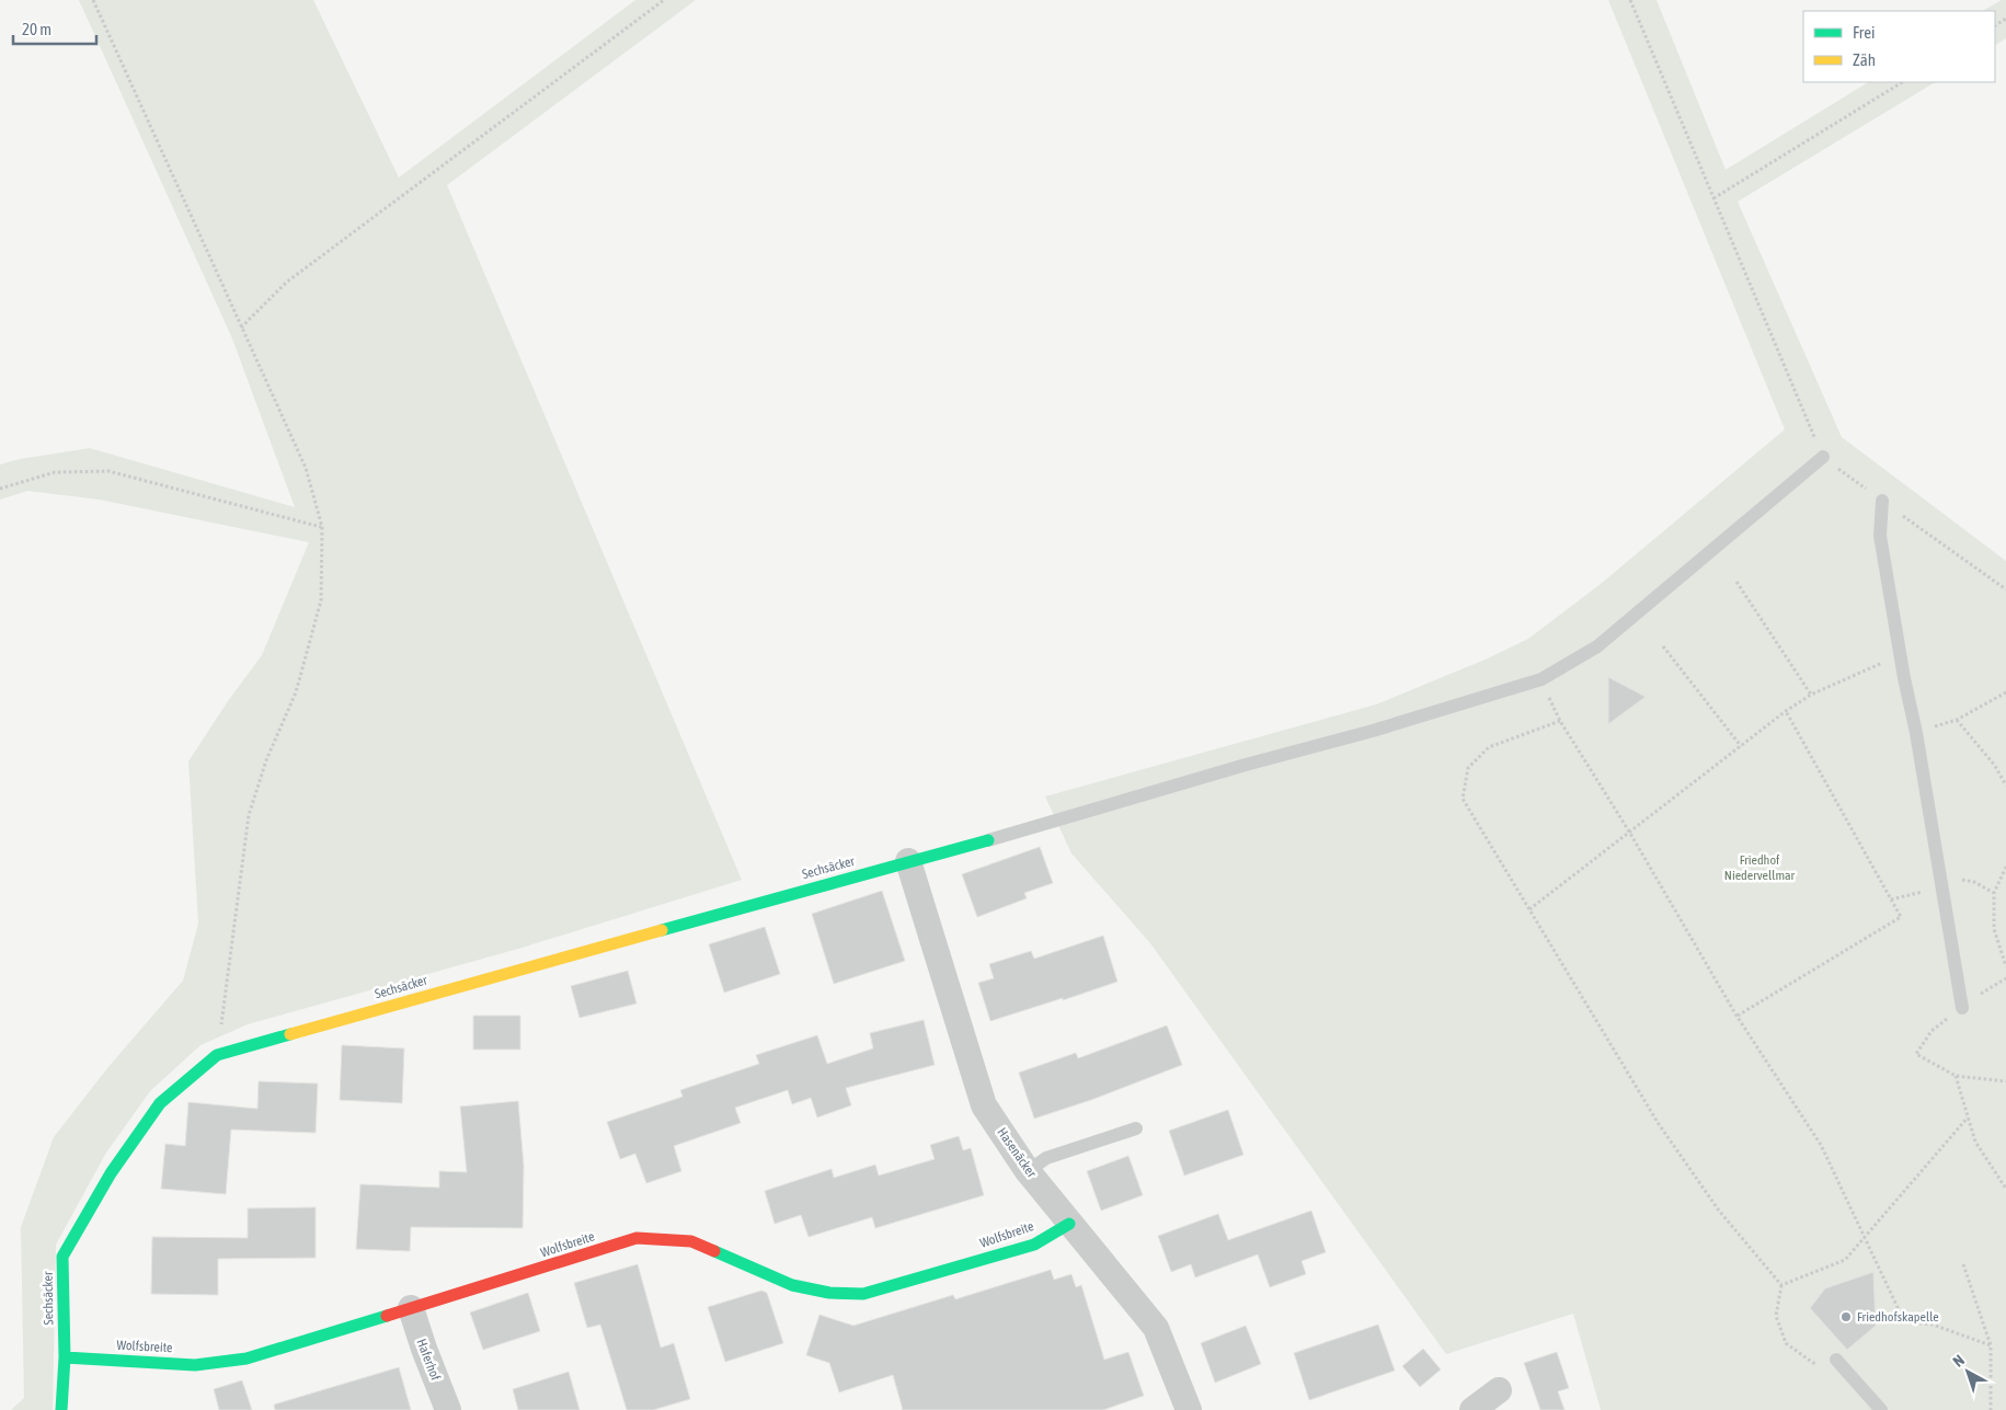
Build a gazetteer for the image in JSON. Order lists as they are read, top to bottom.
{
  "streets": {
    "street": [
      "Sechsäcker",
      "Hasenäcker",
      "Wolfsbreite",
      "Haferhof"
    ]
  },
  "crossings": [
    ["Sechsäcker", "Hasenäcker"],
    ["Sechsäcker", "Wolfsbreite"],
    ["Hasenäcker", "Wolfsbreite"],
    ["Wolfsbreite", "Haferhof"]
  ],
  "parks": ["Friedhof Niedervellmar"],
  "places": ["Friedhofskapelle"],
  "legend": ["Frei", "Zäh"],
  "scale_bar": "20 m",
  "north": "top left"
}
